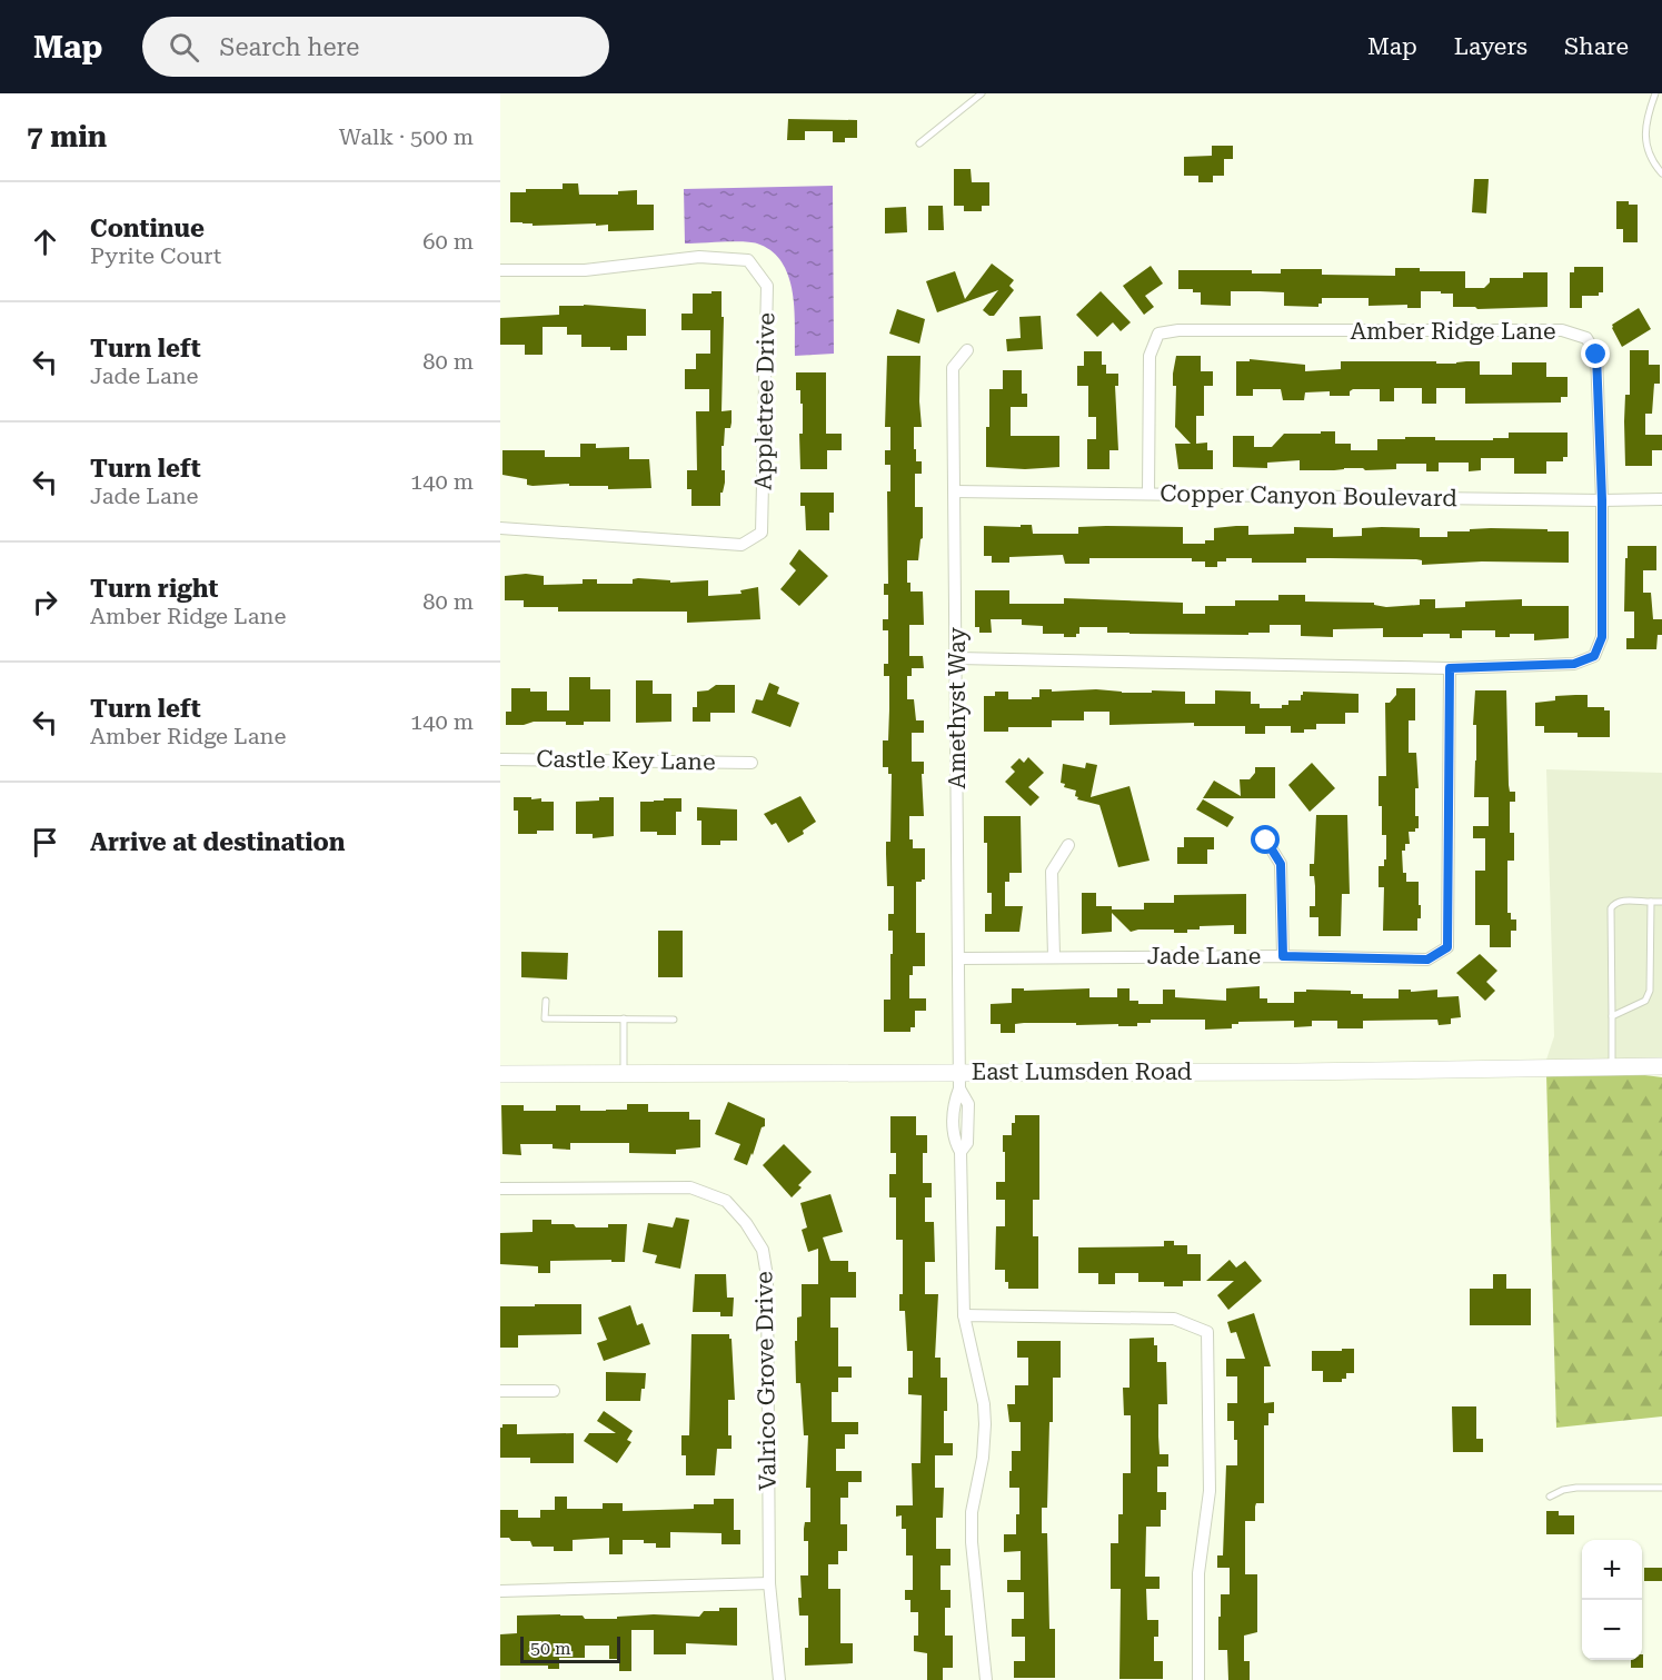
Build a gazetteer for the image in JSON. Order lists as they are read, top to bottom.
{
  "streets": {
    "street": [
      "Amber Ridge Lane",
      "Appletree Drive",
      "Copper Canyon Boulevard",
      "Amethyst Way",
      "Castle Key Lane",
      "Jade Lane",
      "East Lumsden Road",
      "Valrico Grove Drive"
    ]
  },
  "crossings": [
    ["Amber Ridge Lane", "Copper Canyon Boulevard"],
    ["Amber Ridge Lane", "Amethyst Way"],
    ["Amber Ridge Lane", "Jade Lane"],
    ["Copper Canyon Boulevard", "Amethyst Way"],
    ["Amethyst Way", "Jade Lane"],
    ["Amethyst Way", "East Lumsden Road"]
  ],
  "scale_bar": "50 m",
  "page": {
    "header": "Map",
    "search": "Search here",
    "nav": ["Map", "Layers", "Share"],
    "heading": ["7 min", "Walk · 500 m"],
    "list": [
      ["Continue", "Pyrite Court", "60 m"],
      ["Turn left", "Jade Lane", "80 m"],
      ["Turn left", "Jade Lane", "140 m"],
      ["Turn right", "Amber Ridge Lane", "80 m"],
      ["Turn left", "Amber Ridge Lane", "140 m"],
      "Arrive at destination"
    ],
    "map_buttons": ["+", "−"],
    "scale": "50 m"
  }
}
